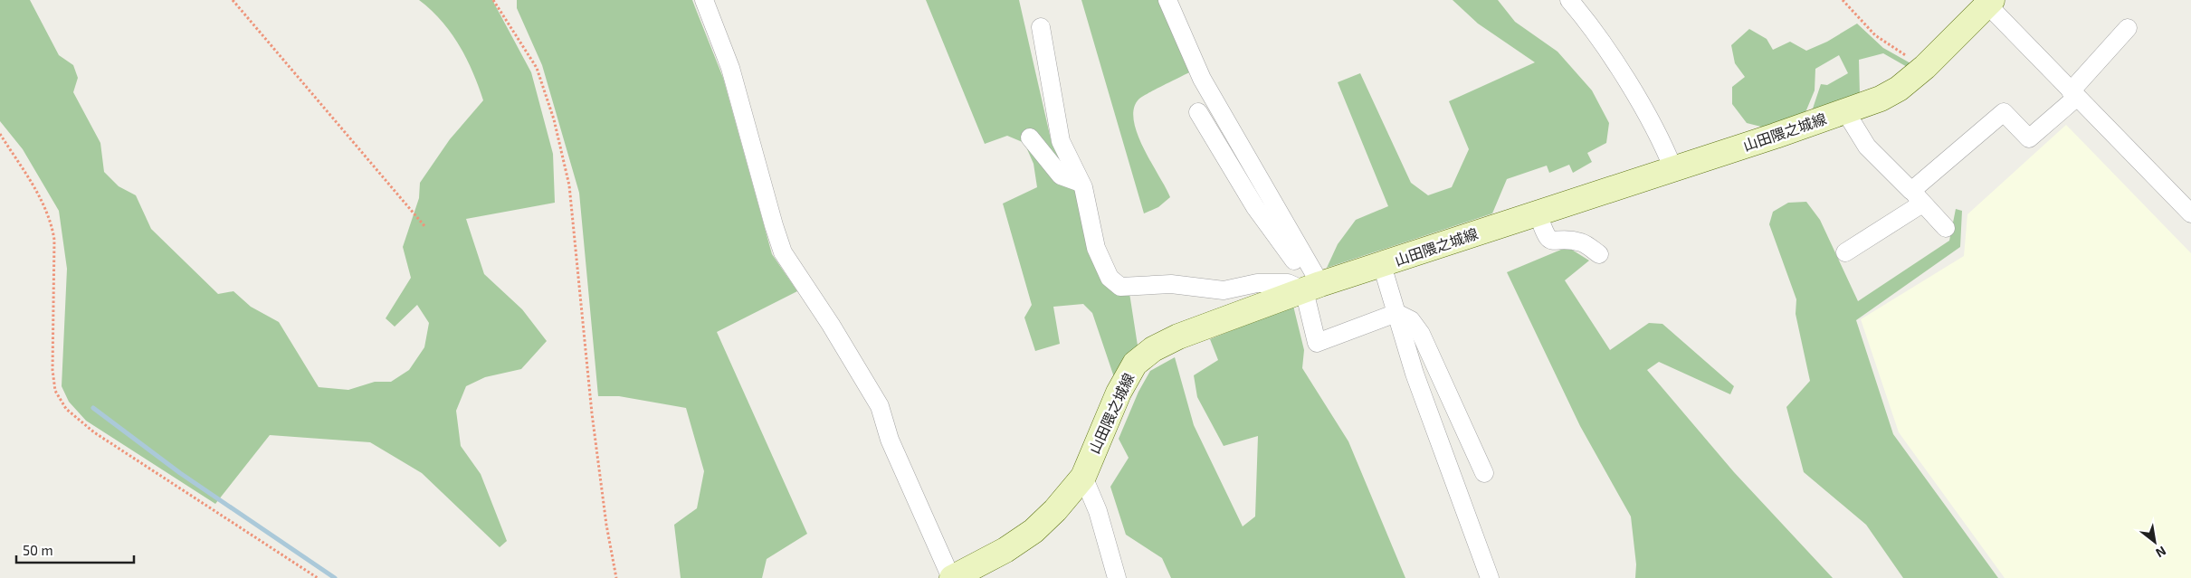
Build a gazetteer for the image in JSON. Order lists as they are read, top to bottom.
{
  "streets": {
    "main road": ["山田隈之城線"]
  },
  "scale_bar": "50 m",
  "north": "bottom right"
}
